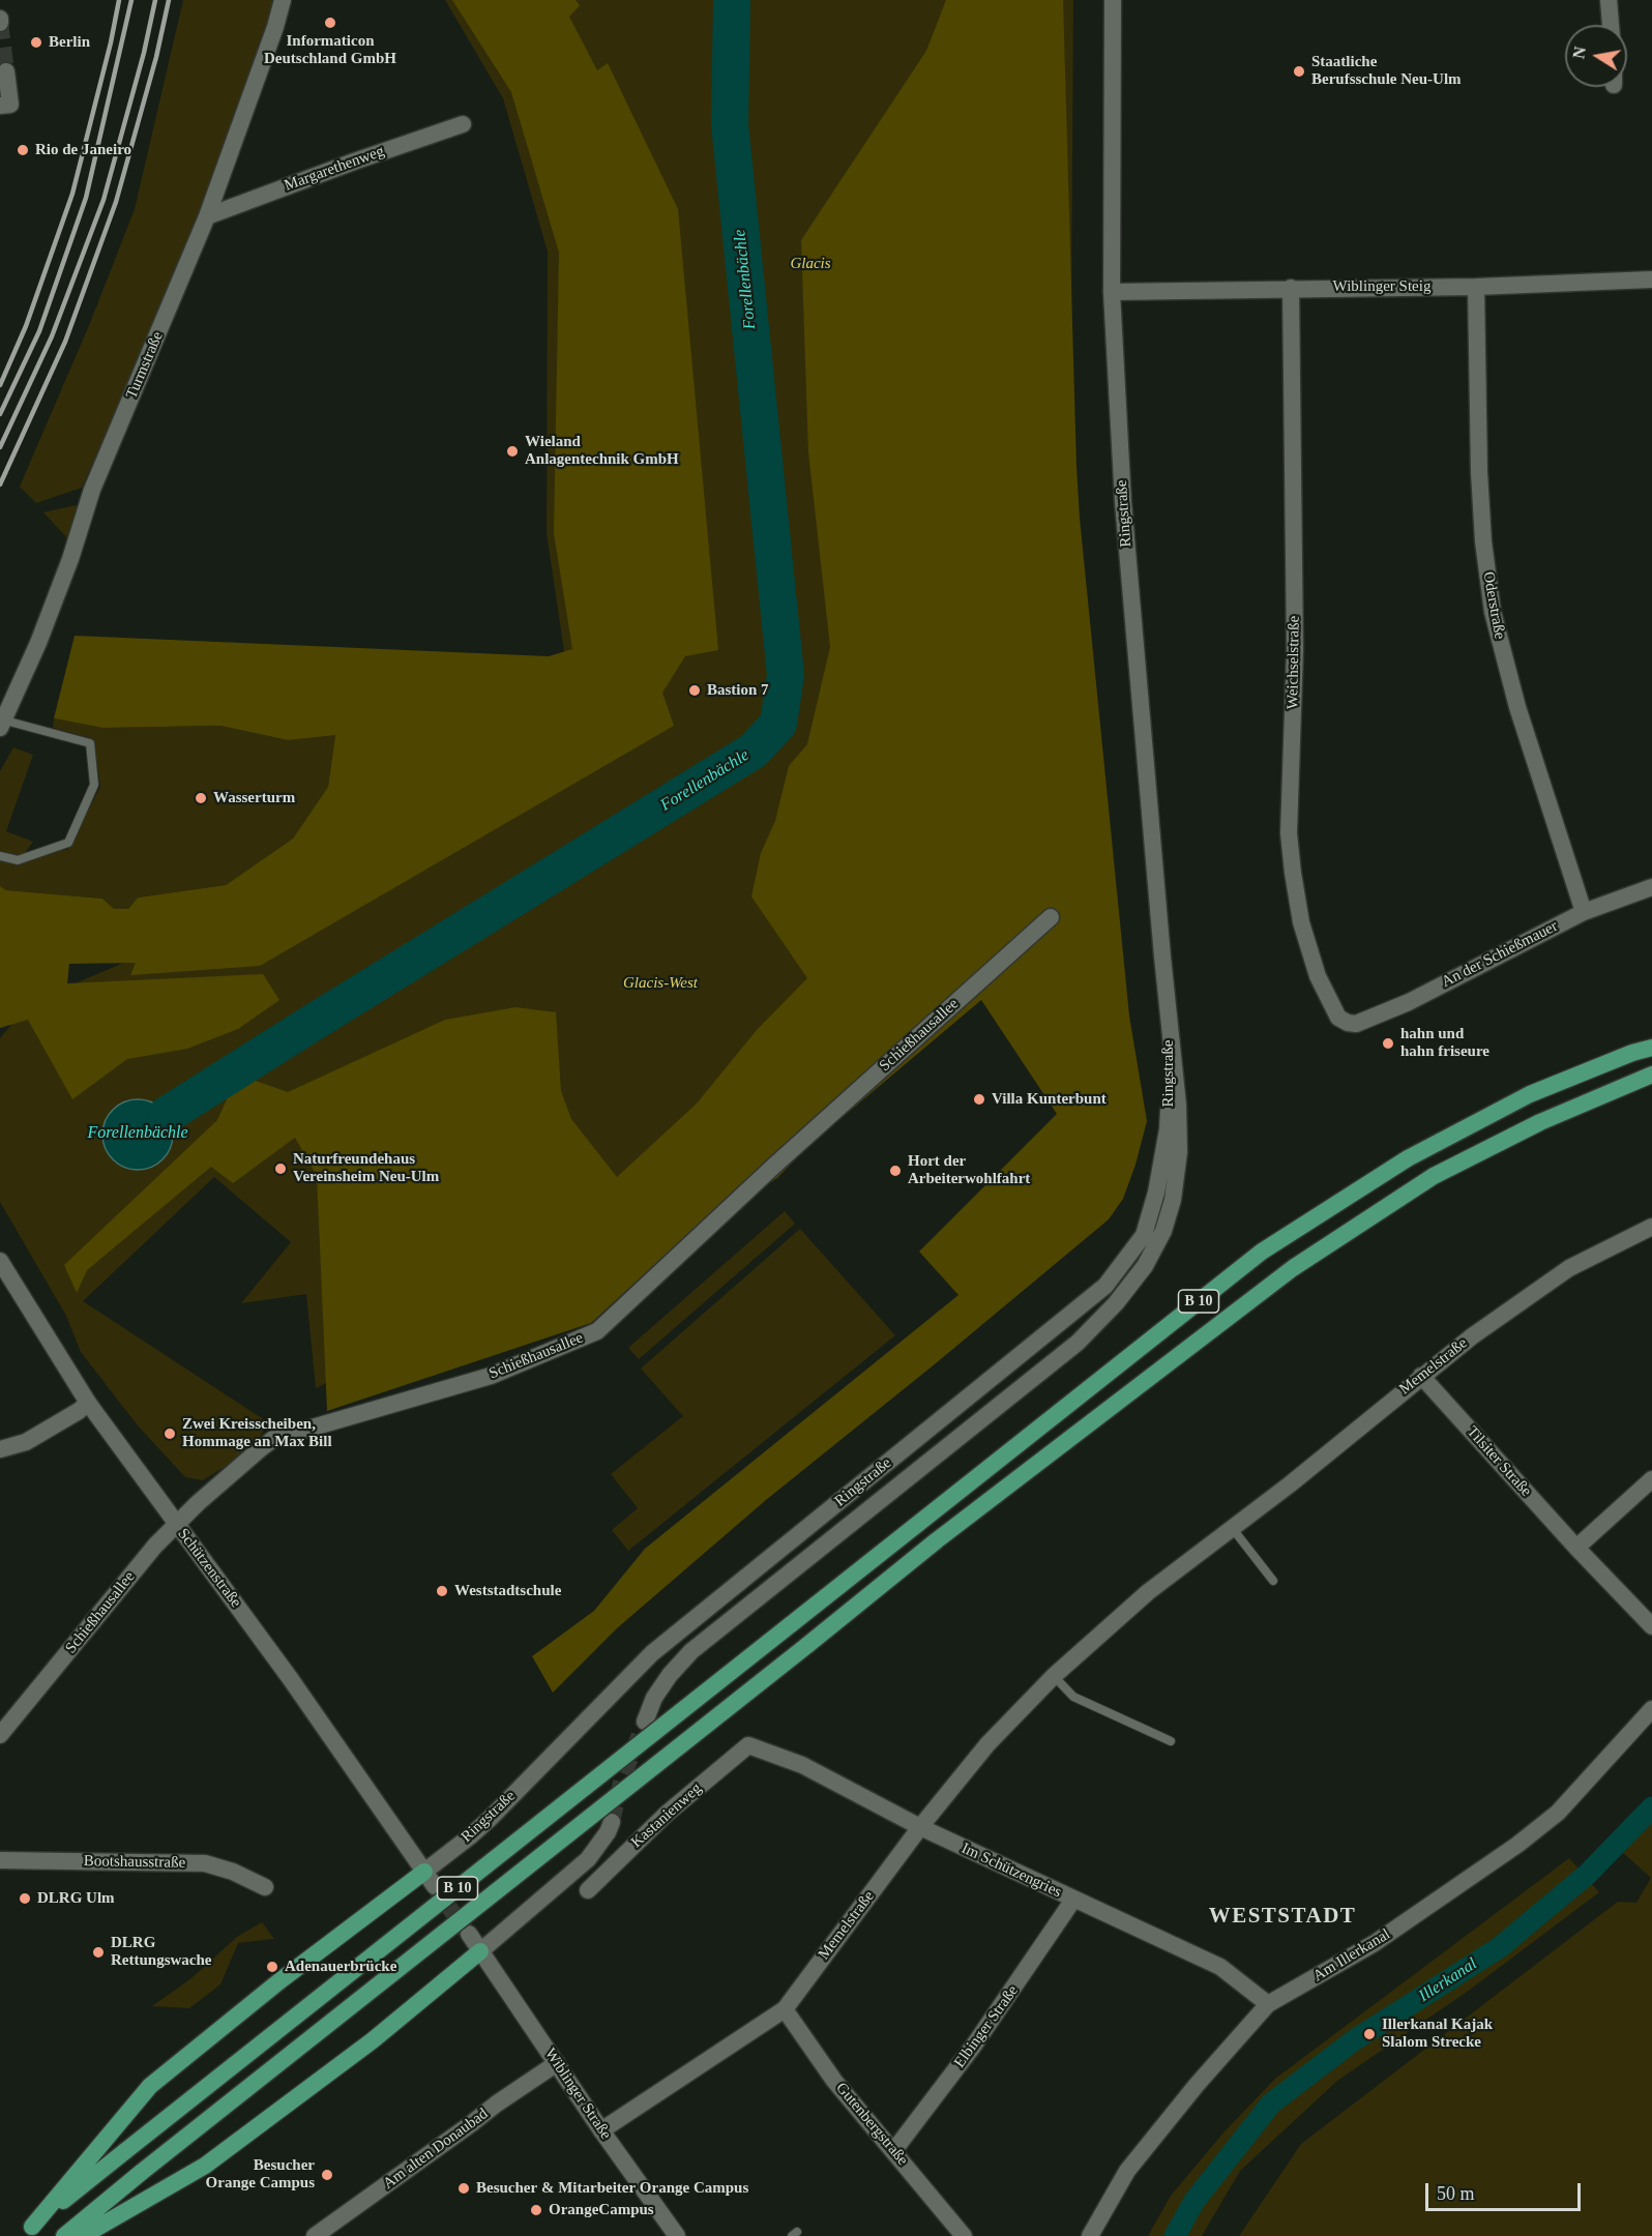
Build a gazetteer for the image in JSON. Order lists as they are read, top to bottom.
{
  "streets": {
    "highway": ["B 10"],
    "street": [
      "Margarethenweg",
      "Wiblinger Steig",
      "Turmstraße",
      "Ringstraße",
      "Oderstraße",
      "Weichselstraße",
      "An der Schießmauer",
      "Schießhausallee",
      "Memelstraße",
      "Tilsiter Straße",
      "Schützenstraße",
      "Kastanienweg",
      "Bootshausstraße",
      "Im Schützengries",
      "Am Illerkanal",
      "Elbinger Straße",
      "Wiblinger Straße",
      "Gutenbergstraße",
      "Am alten Donaubad"
    ]
  },
  "crossings": [
    ["Margarethenweg", "Turmstraße"],
    ["Wiblinger Steig", "Ringstraße"],
    ["Wiblinger Steig", "Oderstraße"],
    ["Wiblinger Steig", "Weichselstraße"],
    ["Ringstraße", "Schützenstraße"],
    ["Oderstraße", "An der Schießmauer"],
    ["Weichselstraße", "An der Schießmauer"],
    ["Schießhausallee", "Schützenstraße"],
    ["Memelstraße", "Tilsiter Straße"],
    ["Memelstraße", "Im Schützengries"],
    ["Memelstraße", "Wiblinger Straße"],
    ["Memelstraße", "Gutenbergstraße"],
    ["Kastanienweg", "Im Schützengries"],
    ["Im Schützengries", "Am Illerkanal"],
    ["Im Schützengries", "Elbinger Straße"],
    ["Elbinger Straße", "Gutenbergstraße"],
    ["Wiblinger Straße", "Am alten Donaubad"]
  ],
  "districts": ["WESTSTADT"],
  "water": ["Forellenbächle", "Illerkanal"],
  "parks": ["Glacis", "Glacis-West"],
  "places": [
    "Informaticon Deutschland GmbH",
    "Berlin",
    "Staatliche Berufsschule Neu-Ulm",
    "Rio de Janeiro",
    "Wieland Anlagentechnik GmbH",
    "Bastion 7",
    "Wasserturm",
    "hahn und hahn friseure",
    "Villa Kunterbunt",
    "Naturfreundehaus Vereinsheim Neu-Ulm",
    "Hort der Arbeiterwohlfahrt",
    "Zwei Kreisscheiben, Hommage an Max Bill",
    "Weststadtschule",
    "DLRG Ulm",
    "DLRG Rettungswache",
    "Adenauerbrücke",
    "Illerkanal Kajak Slalom Strecke",
    "Besucher Orange Campus",
    "Besucher & Mitarbeiter Orange Campus",
    "OrangeCampus"
  ],
  "scale_bar": "50 m",
  "north": "left"
}
